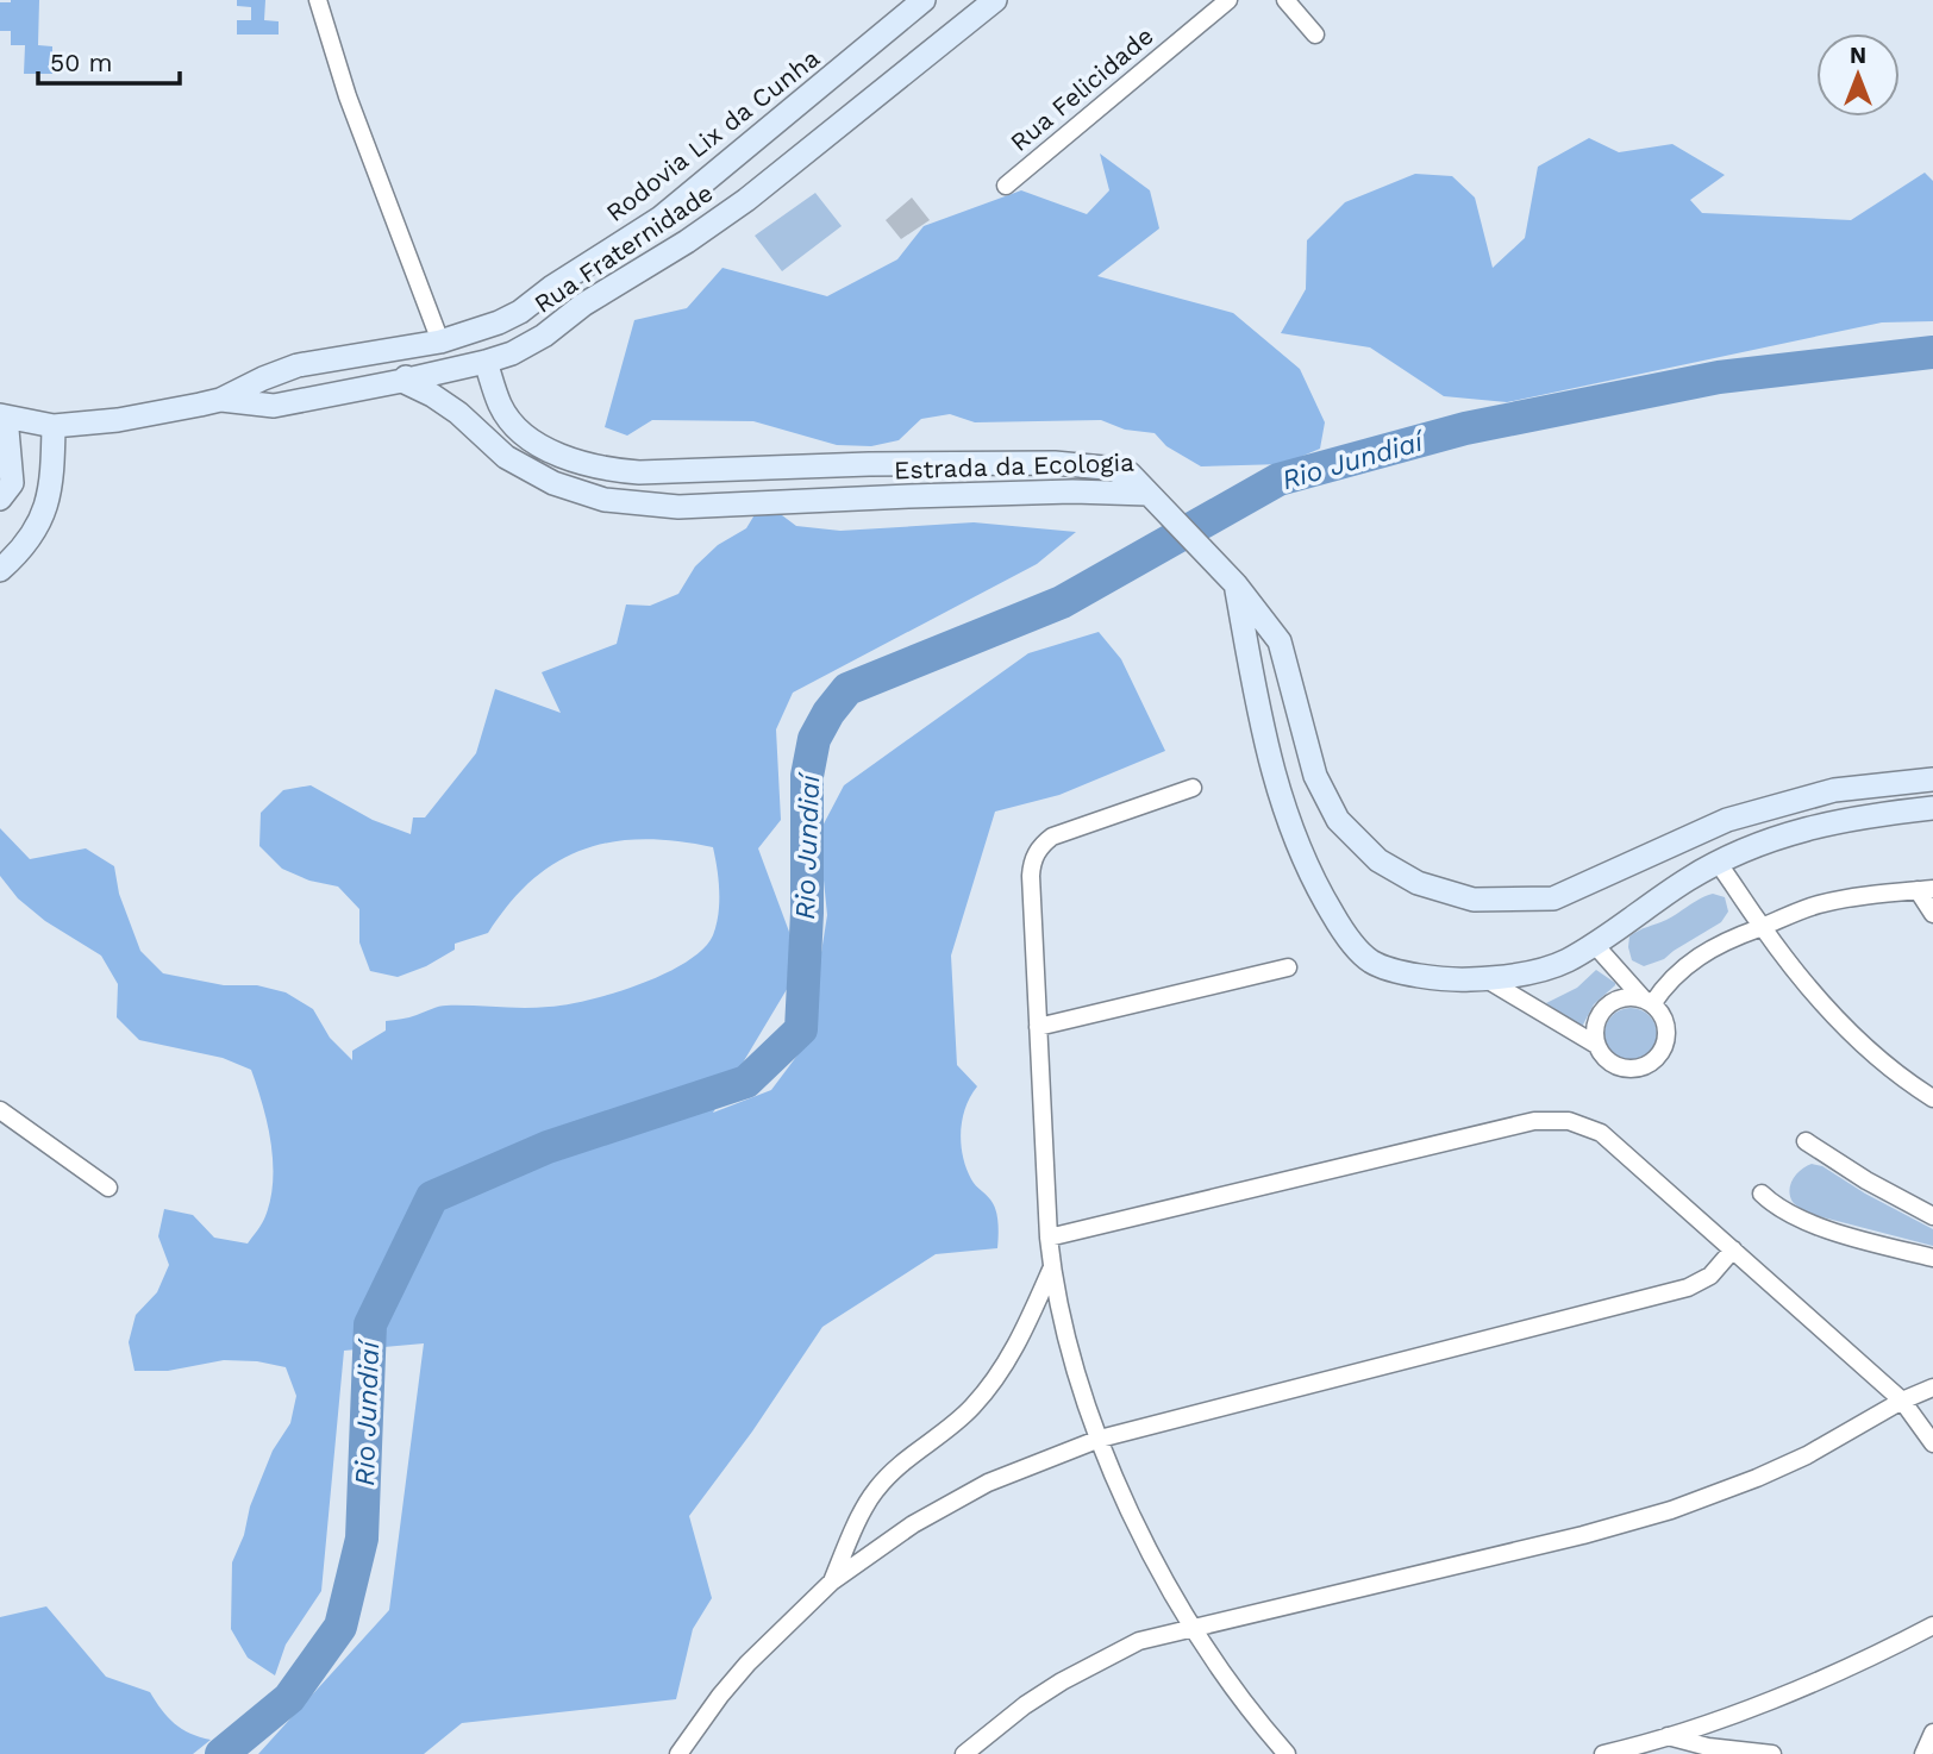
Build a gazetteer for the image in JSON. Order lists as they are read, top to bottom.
{
  "streets": {
    "street": [
      "Rua Felicidade",
      "Rodovia Lix da Cunha",
      "Rua Fraternidade",
      "Estrada da Ecologia"
    ]
  },
  "crossings": [
    ["Rodovia Lix da Cunha", "Rua Fraternidade"],
    ["Rua Fraternidade", "Estrada da Ecologia"]
  ],
  "water": ["Rio Jundiaí"],
  "scale_bar": "50 m",
  "north": "top"
}
